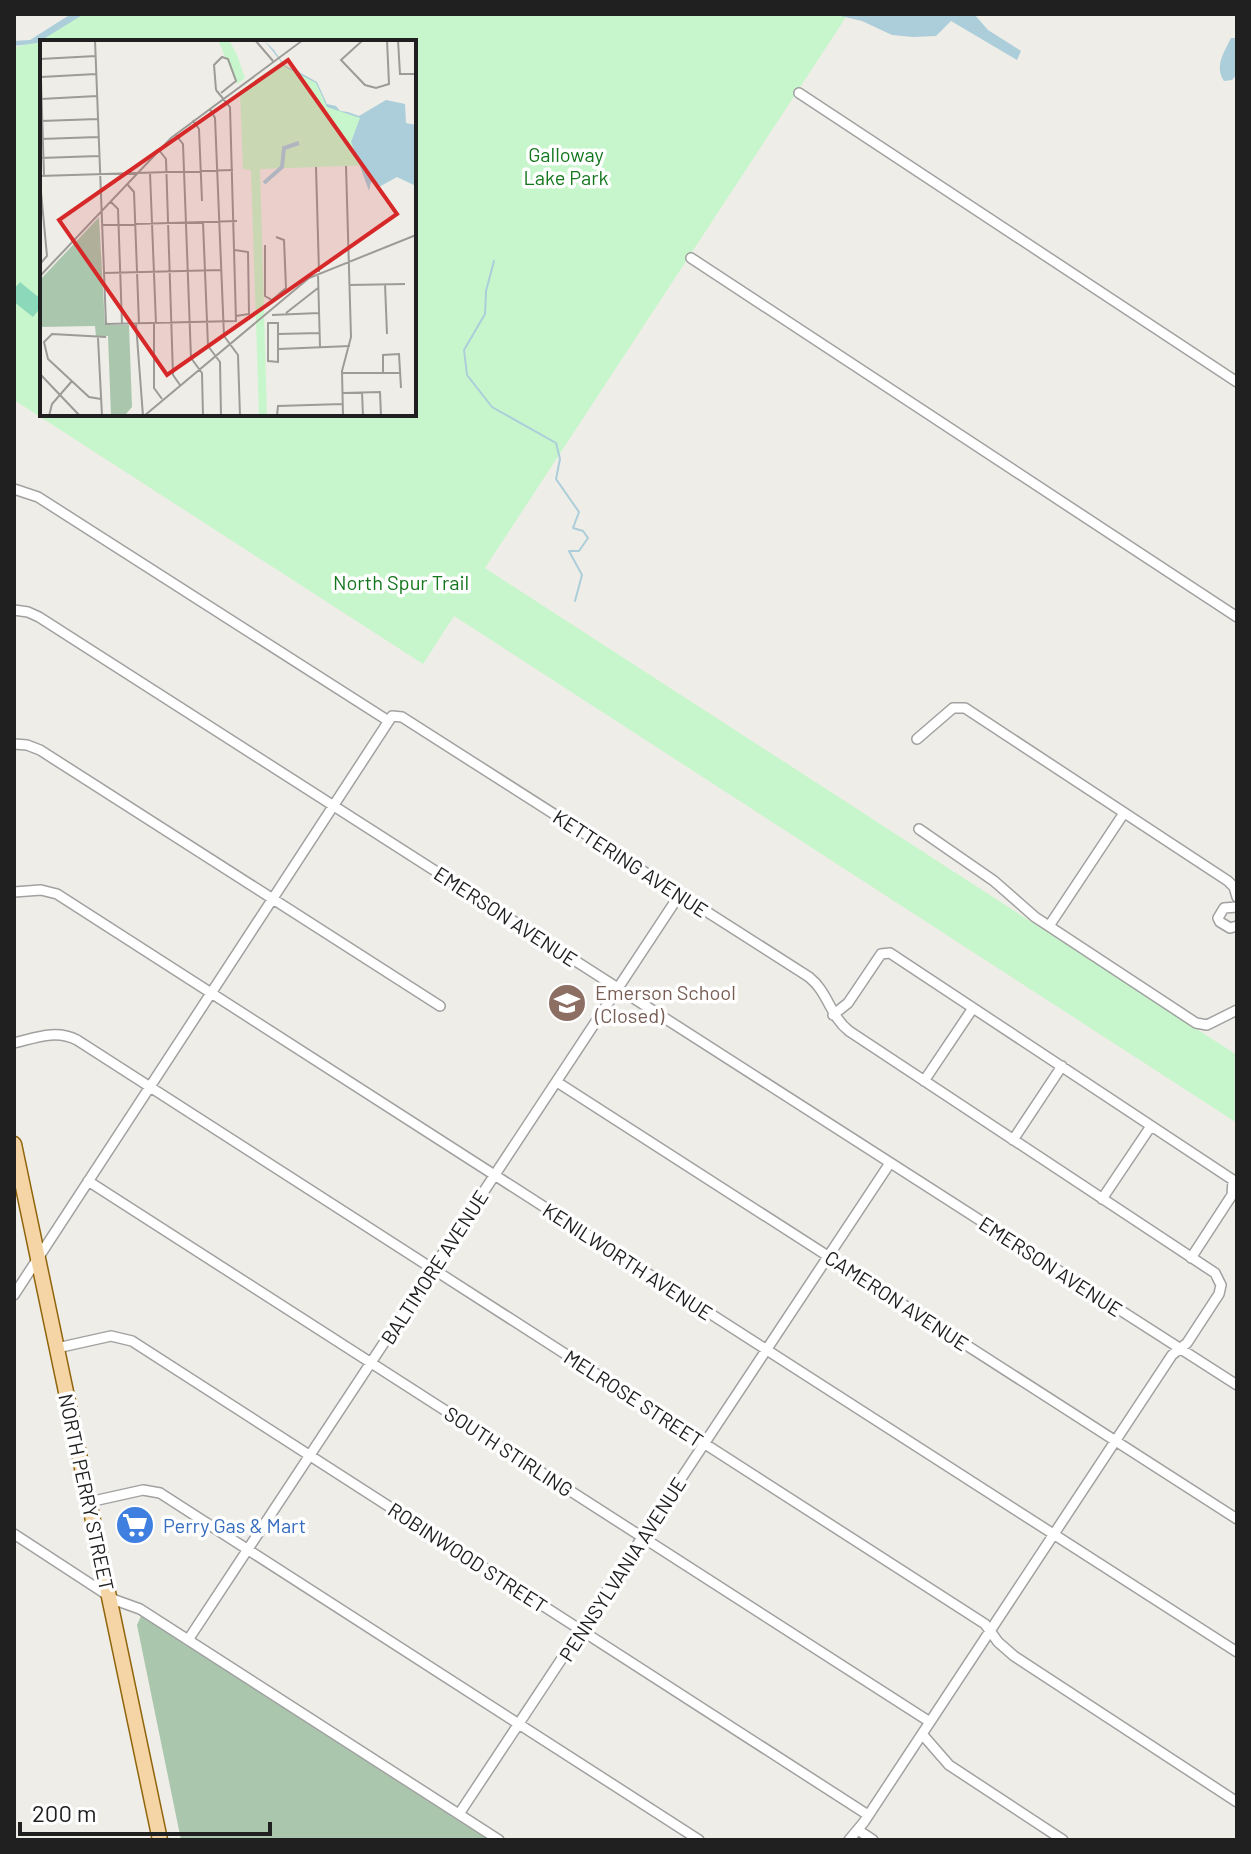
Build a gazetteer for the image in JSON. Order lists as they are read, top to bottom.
{
  "streets": {
    "main road": ["NORTH PERRY STREET"],
    "street": [
      "KETTERING AVENUE",
      "EMERSON AVENUE",
      "KENILWORTH AVENUE",
      "BALTIMORE AVENUE",
      "CAMERON AVENUE",
      "MELROSE STREET",
      "SOUTH STIRLING",
      "ROBINWOOD STREET",
      "PENNSYLVANIA AVENUE"
    ]
  },
  "crossings": [
    ["KETTERING AVENUE", "EMERSON AVENUE"],
    ["KETTERING AVENUE", "BALTIMORE AVENUE"],
    ["EMERSON AVENUE", "BALTIMORE AVENUE"],
    ["EMERSON AVENUE", "PENNSYLVANIA AVENUE"],
    ["KENILWORTH AVENUE", "BALTIMORE AVENUE"],
    ["KENILWORTH AVENUE", "PENNSYLVANIA AVENUE"],
    ["BALTIMORE AVENUE", "CAMERON AVENUE"],
    ["BALTIMORE AVENUE", "MELROSE STREET"],
    ["BALTIMORE AVENUE", "SOUTH STIRLING"],
    ["BALTIMORE AVENUE", "ROBINWOOD STREET"],
    ["CAMERON AVENUE", "PENNSYLVANIA AVENUE"],
    ["MELROSE STREET", "PENNSYLVANIA AVENUE"],
    ["SOUTH STIRLING", "PENNSYLVANIA AVENUE"],
    ["NORTH PERRY STREET", "ROBINWOOD STREET"],
    ["ROBINWOOD STREET", "PENNSYLVANIA AVENUE"]
  ],
  "parks": ["Galloway Lake Park", "North Spur Trail"],
  "places": {
    "school or university": ["Emerson School (Closed)"],
    "supermarket": ["Perry Gas & Mart"]
  },
  "scale_bar": "200 m"
}
